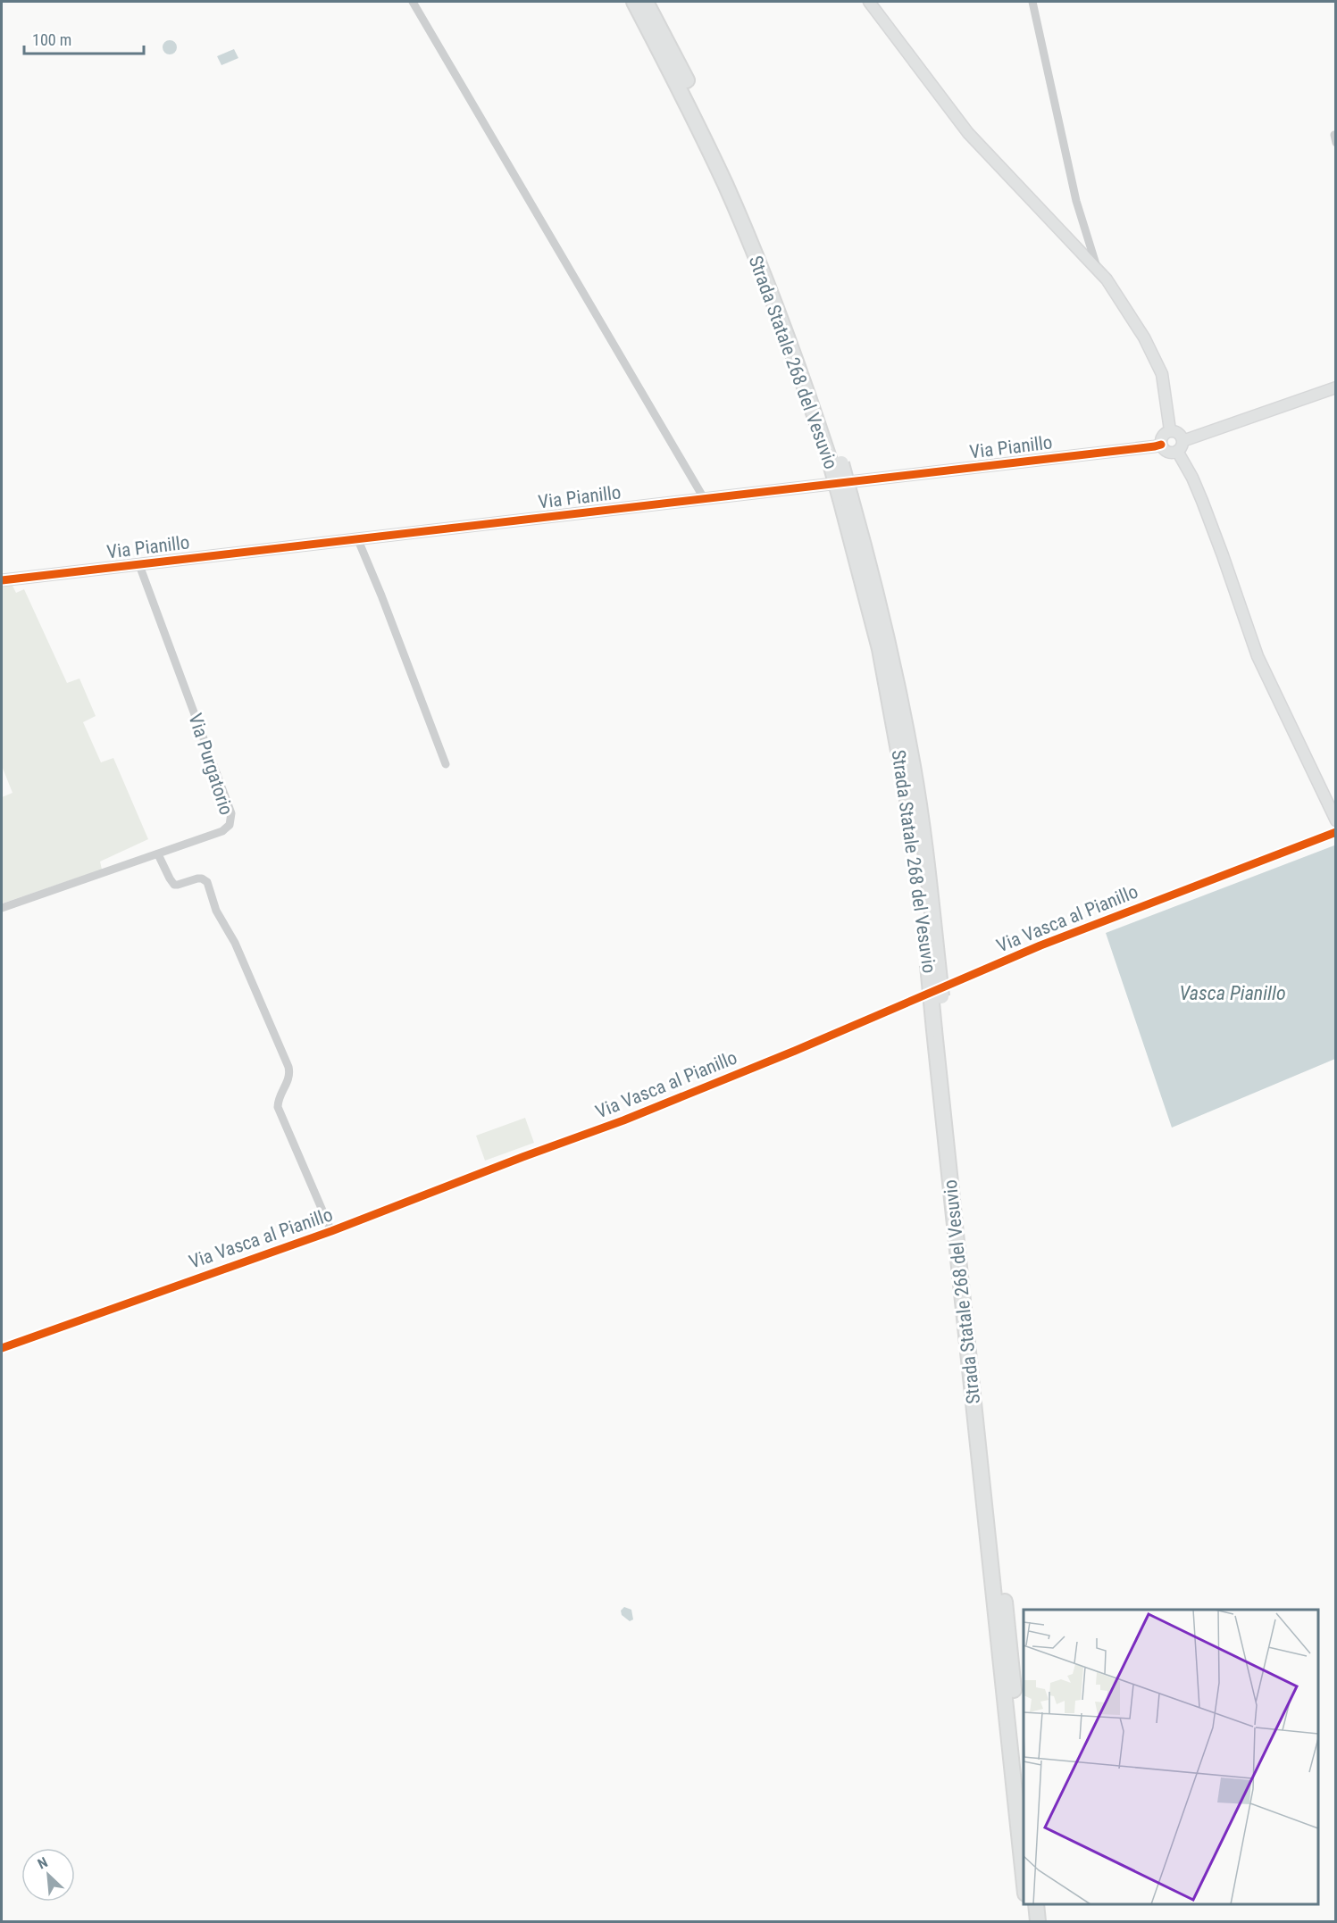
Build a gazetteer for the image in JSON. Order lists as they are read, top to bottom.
{
  "streets": {
    "highway": ["Strada Statale 268 del Vesuvio"],
    "street": ["Via Pianillo", "Via Purgatorio", "Via Vasca al Pianillo"]
  },
  "crossings": [
    ["Via Pianillo", "Via Purgatorio"]
  ],
  "water": ["Vasca Pianillo"],
  "scale_bar": "100 m",
  "north": "top left"
}
